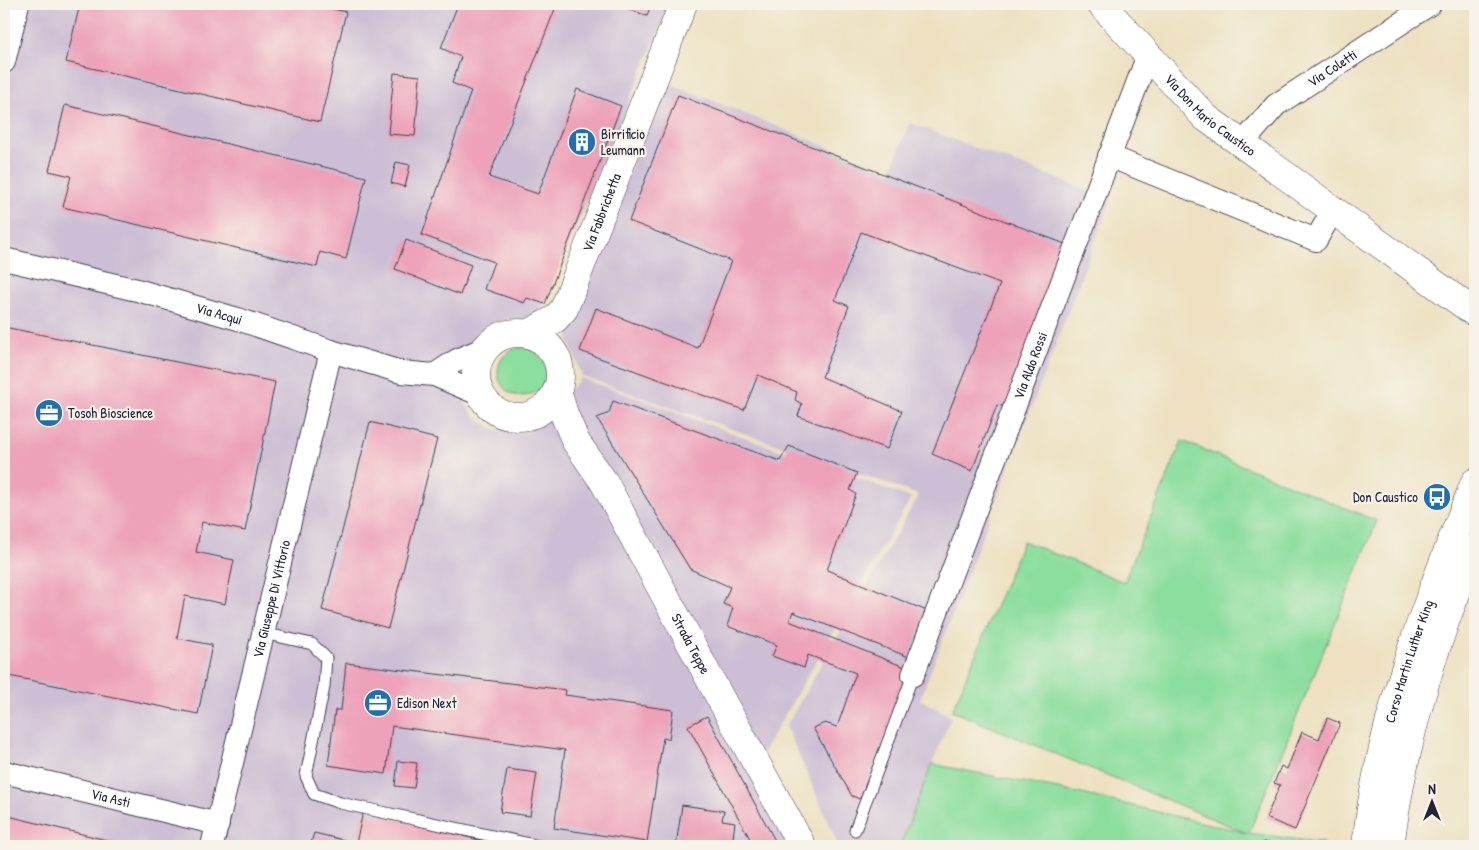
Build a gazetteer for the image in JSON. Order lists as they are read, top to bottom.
{
  "streets": {
    "street": [
      "Via Coletti",
      "Via Don Mario Caustico",
      "Via Fabbrichetta",
      "Via Acqui",
      "Via Aldo Rossi",
      "Via Giuseppe Di Vittorio",
      "Strada Teppe",
      "Corso Martin Luther King",
      "Via Asti"
    ]
  },
  "crossings": [
    ["Via Coletti", "Via Don Mario Caustico"],
    ["Via Don Mario Caustico", "Via Aldo Rossi"],
    ["Via Fabbrichetta", "Via Acqui"],
    ["Via Fabbrichetta", "Strada Teppe"],
    ["Via Acqui", "Via Giuseppe Di Vittorio"],
    ["Via Acqui", "Strada Teppe"],
    ["Via Giuseppe Di Vittorio", "Via Asti"]
  ],
  "places": {
    "building": ["Birrificio Leumann"],
    "office": ["Tosoh Bioscience", "Edison Next"],
    "bus stop": ["Don Caustico"]
  },
  "north": "top"
}
